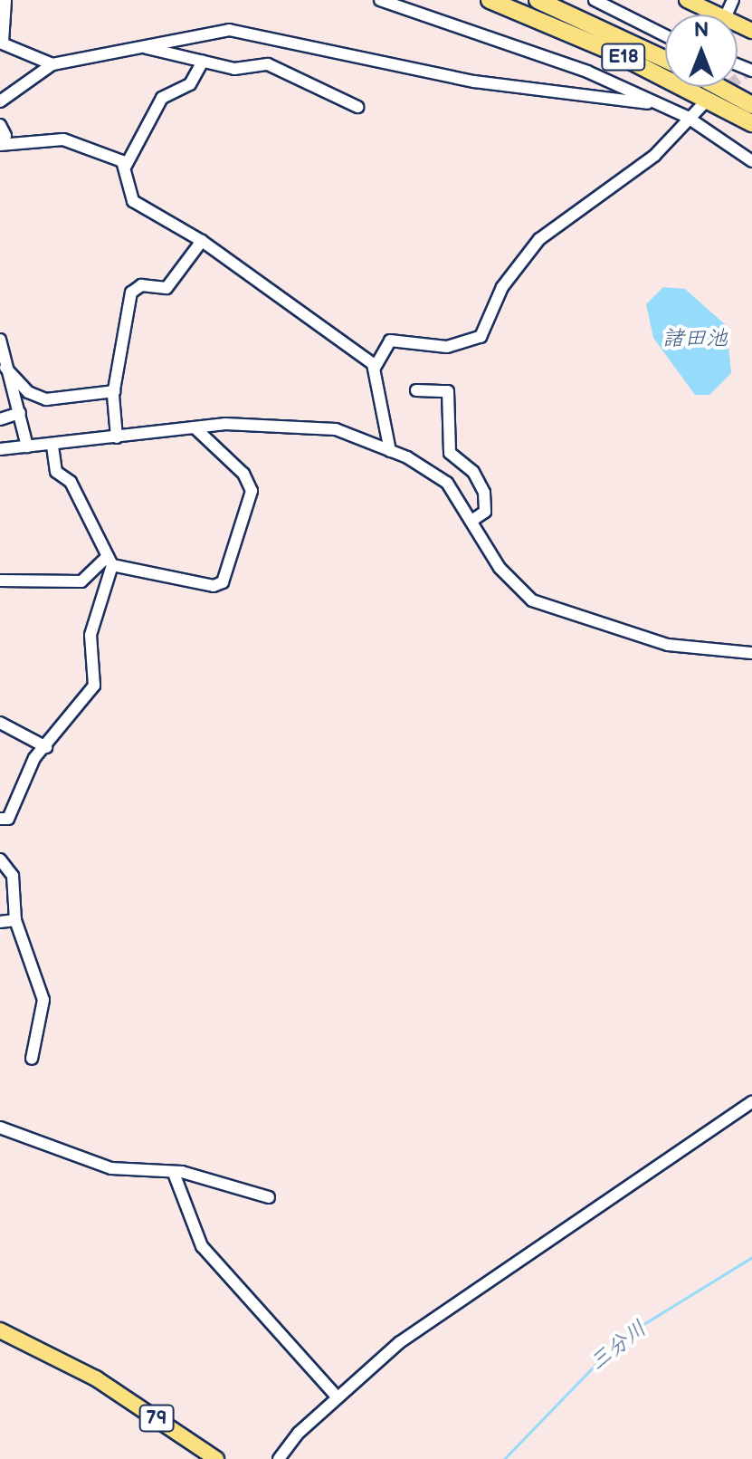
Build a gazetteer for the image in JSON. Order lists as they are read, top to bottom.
{
  "streets": {
    "highway": ["E18"],
    "main road": ["79"]
  },
  "water": ["諸田池", "三分川"],
  "north": "top"
}
